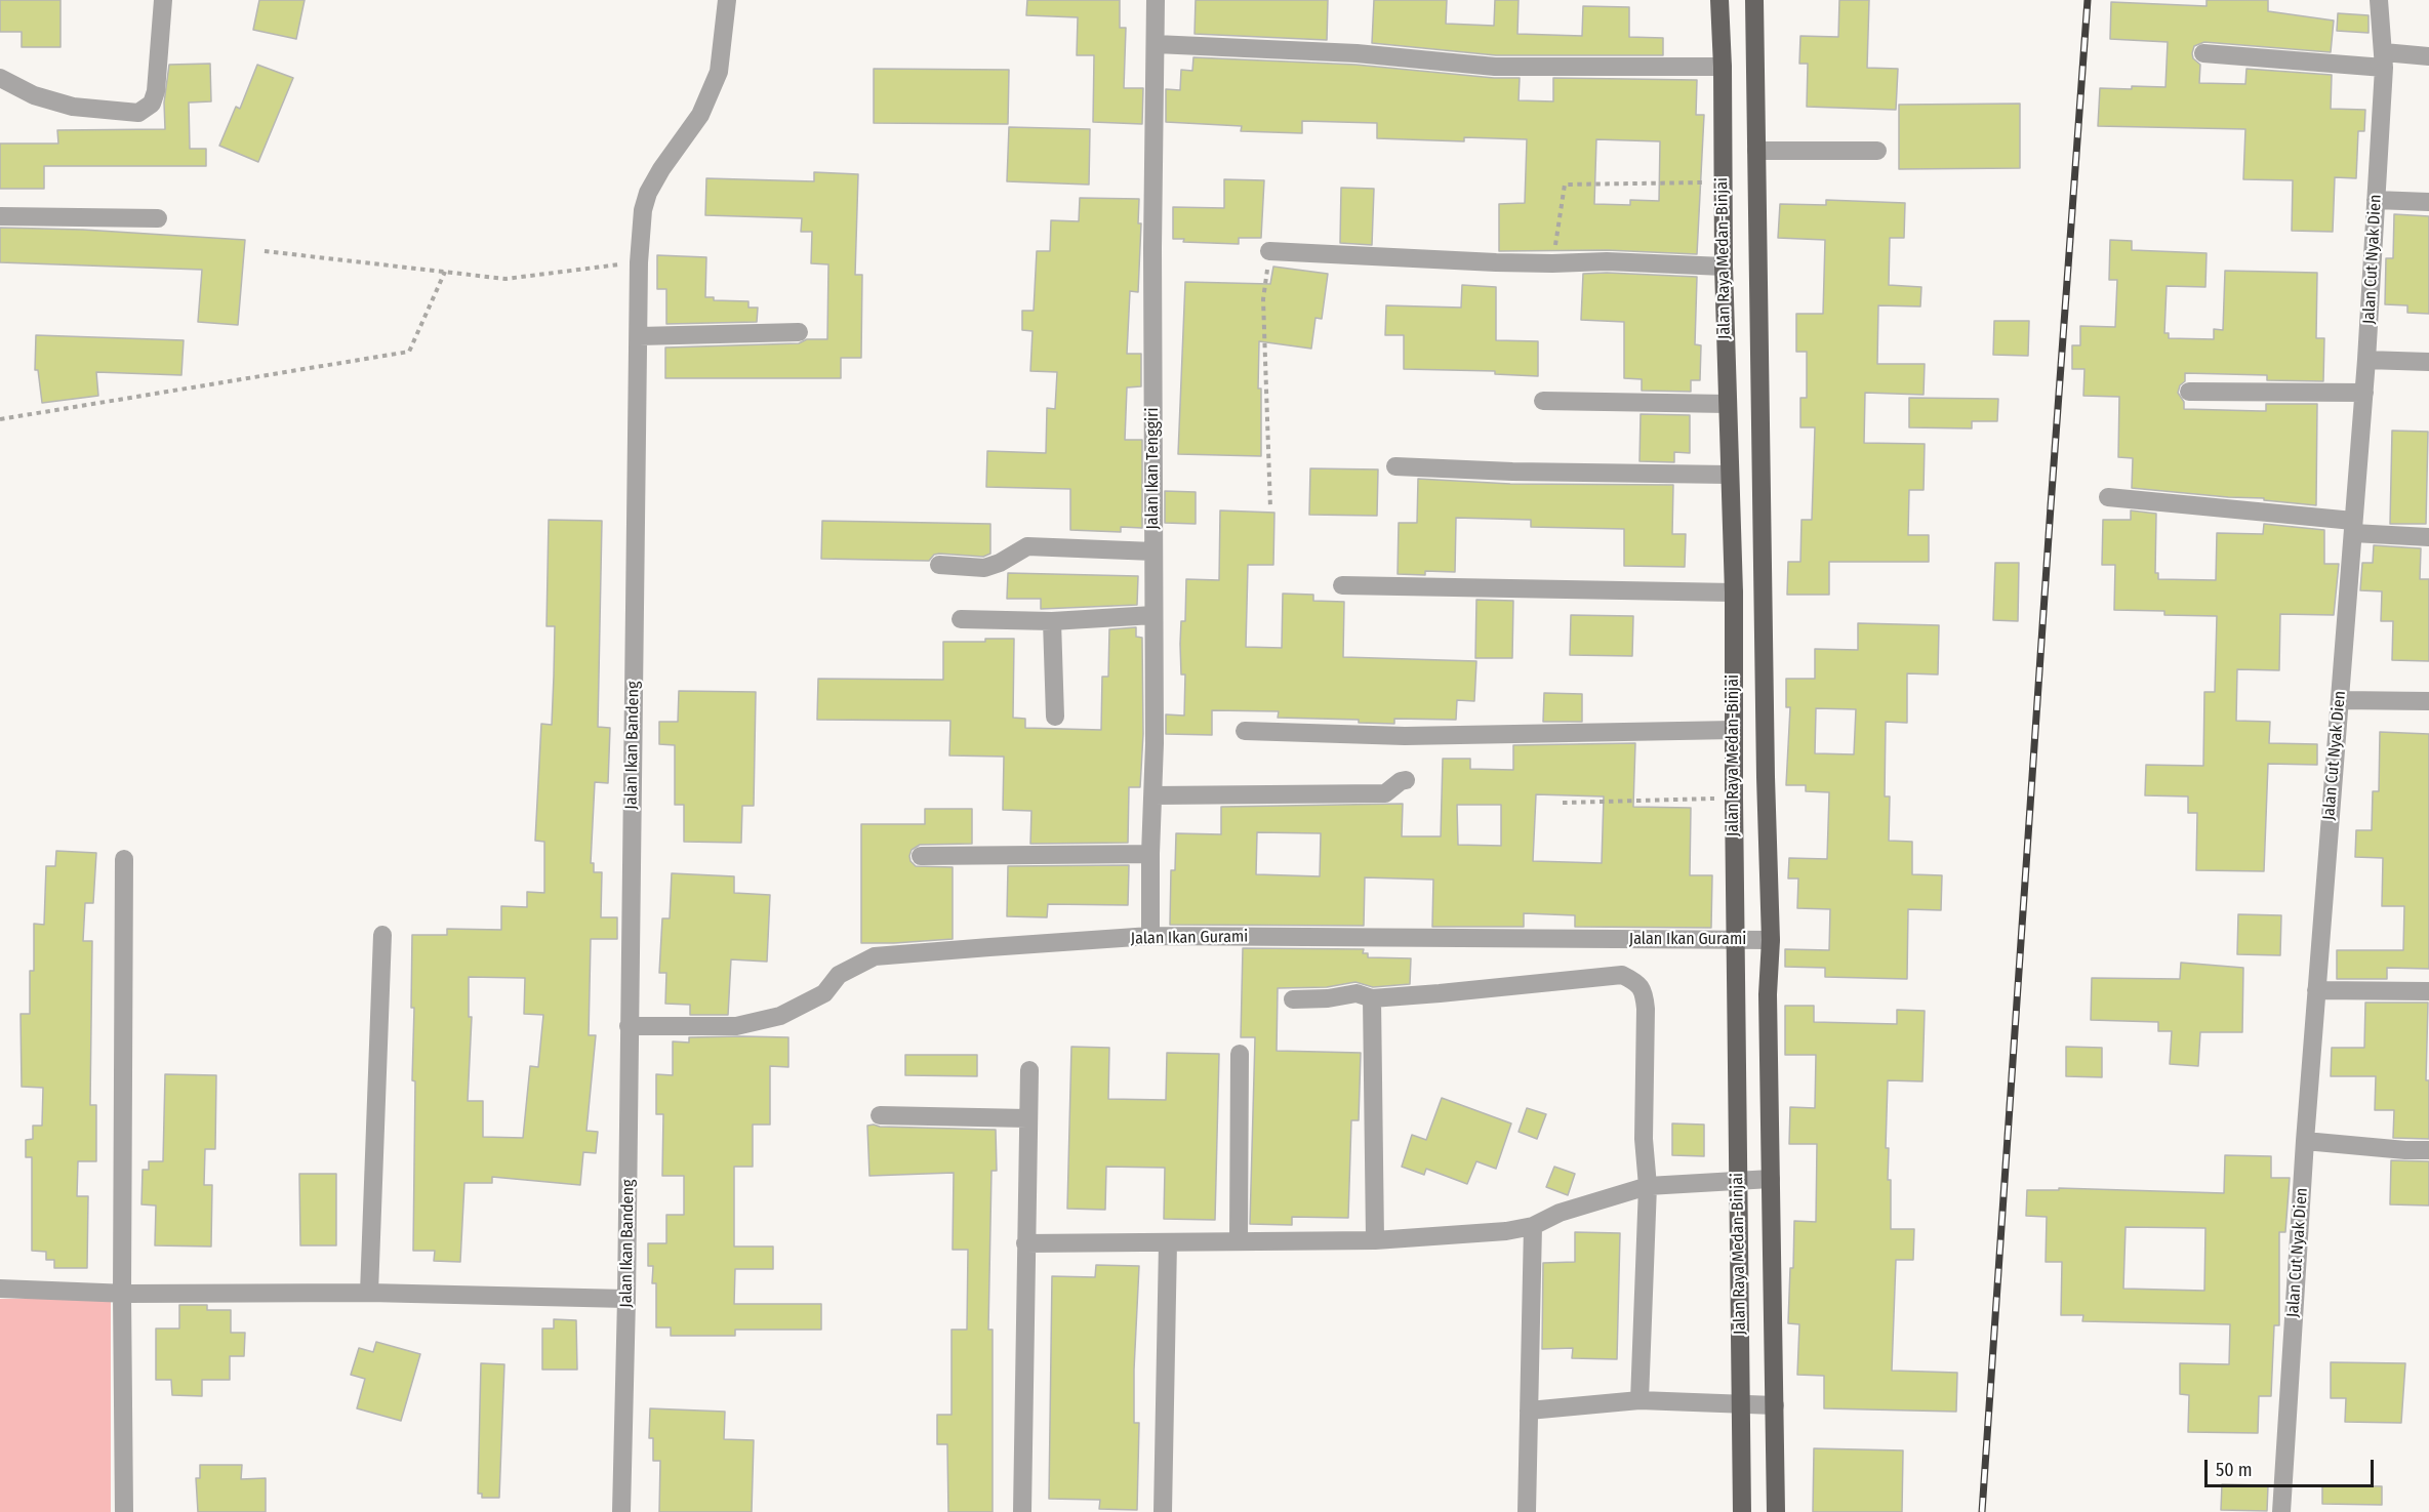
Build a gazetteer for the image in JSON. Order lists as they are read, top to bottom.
{
  "streets": {
    "main road": ["Jalan Raya Medan-Binjai"],
    "street": [
      "Jalan Cut Nyak Dien",
      "Jalan Ikan Tenggiri",
      "Jalan Ikan Bandeng",
      "Jalan Ikan Gurami"
    ]
  },
  "crossings": [
    ["Jalan Raya Medan-Binjai", "Jalan Ikan Gurami"],
    ["Jalan Ikan Tenggiri", "Jalan Ikan Gurami"],
    ["Jalan Ikan Bandeng", "Jalan Ikan Gurami"]
  ],
  "scale_bar": "50 m"
}
